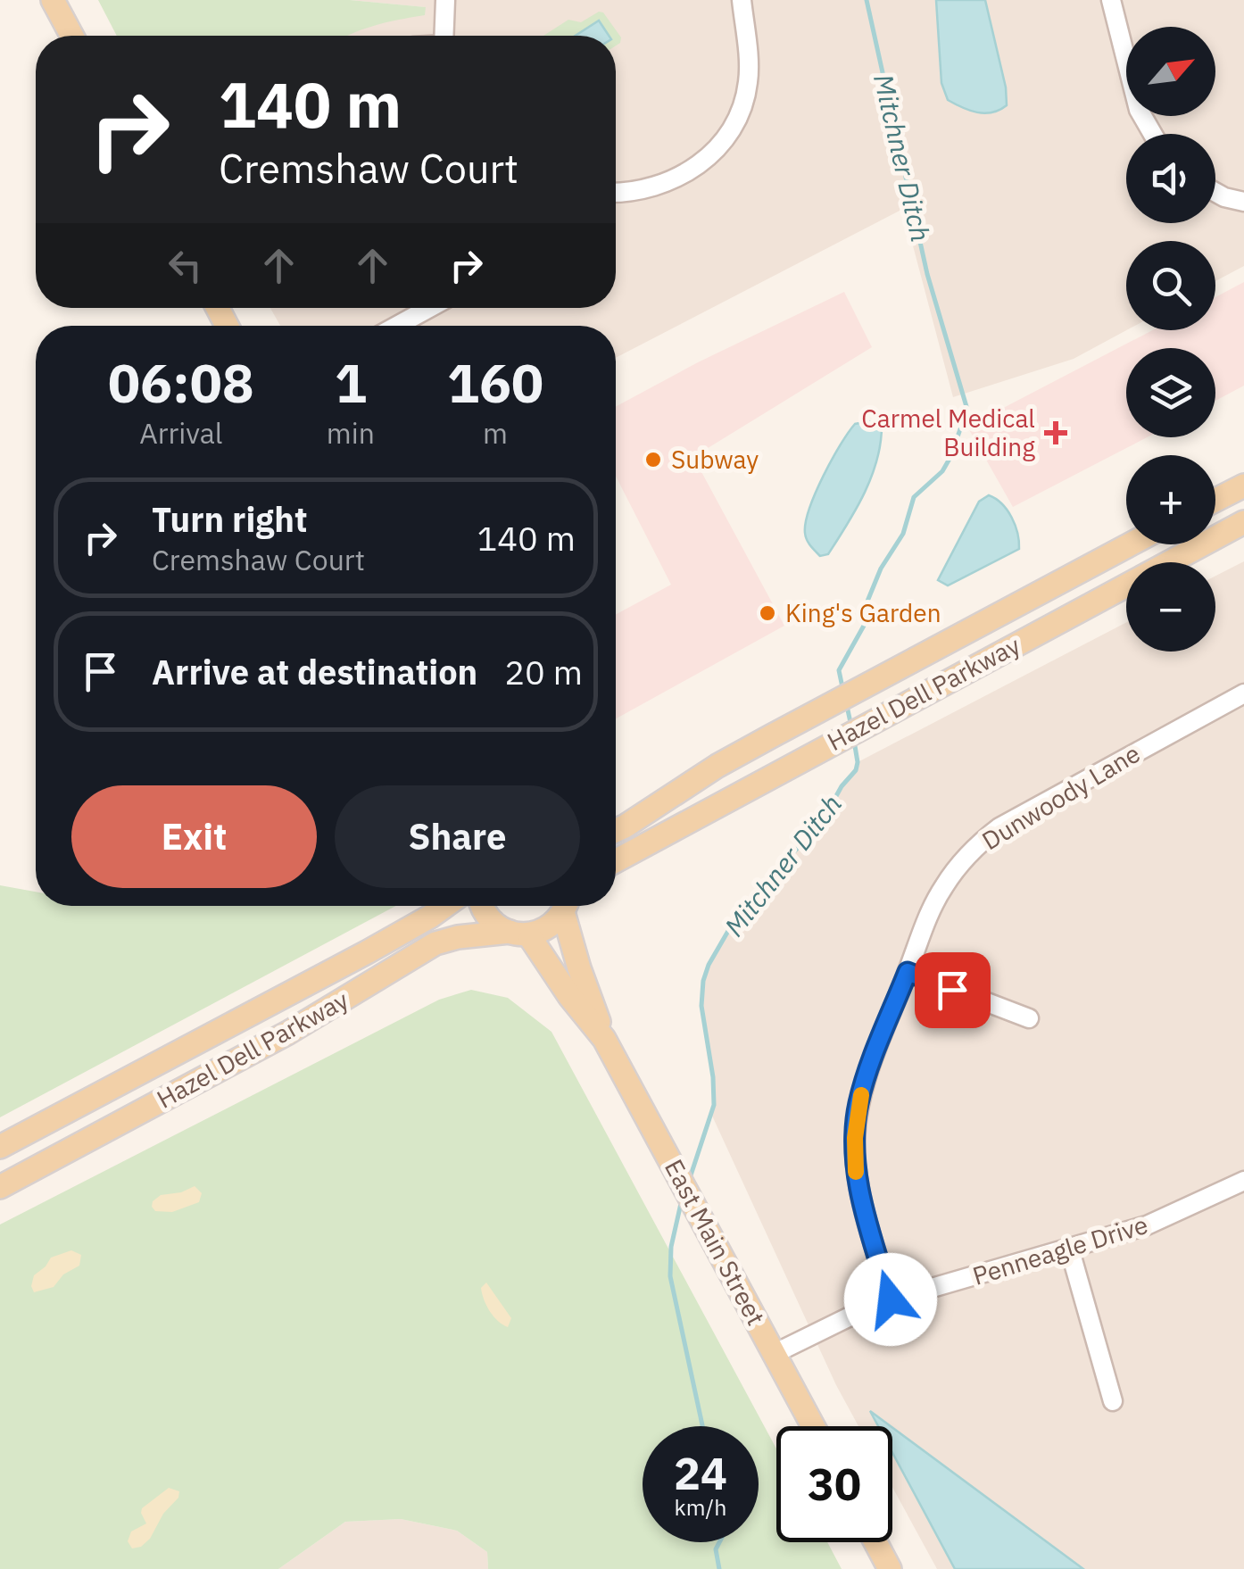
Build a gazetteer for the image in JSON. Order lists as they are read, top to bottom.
{
  "streets": {
    "main road": ["Hazel Dell Parkway", "East Main Street"],
    "street": ["Dunwoody Lane", "Penneagle Drive"]
  },
  "crossings": [
    ["Hazel Dell Parkway", "East Main Street"],
    ["Dunwoody Lane", "Penneagle Drive"],
    ["East Main Street", "Penneagle Drive"]
  ],
  "water": ["Mitchner Ditch"],
  "places": {
    "health": ["Carmel Medical Building"],
    "other": ["Subway", "King's Garden"]
  },
  "north": "top right",
  "page": {
    "map_buttons": ["+", "−"],
    "turn": ["140 m", "Cremshaw Court"],
    "eta": [
      "06:08",
      "Arrival",
      "1",
      "min",
      "160",
      "m"
    ],
    "list": [
      {
        "name": "Turn right",
        "note": "Cremshaw Court",
        "value": "140 m"
      },
      {
        "name": "Arrive at destination",
        "value": "20 m"
      }
    ],
    "buttons": ["Exit", "Share"],
    "speed": "24 km/h",
    "limit": "30"
  }
}
